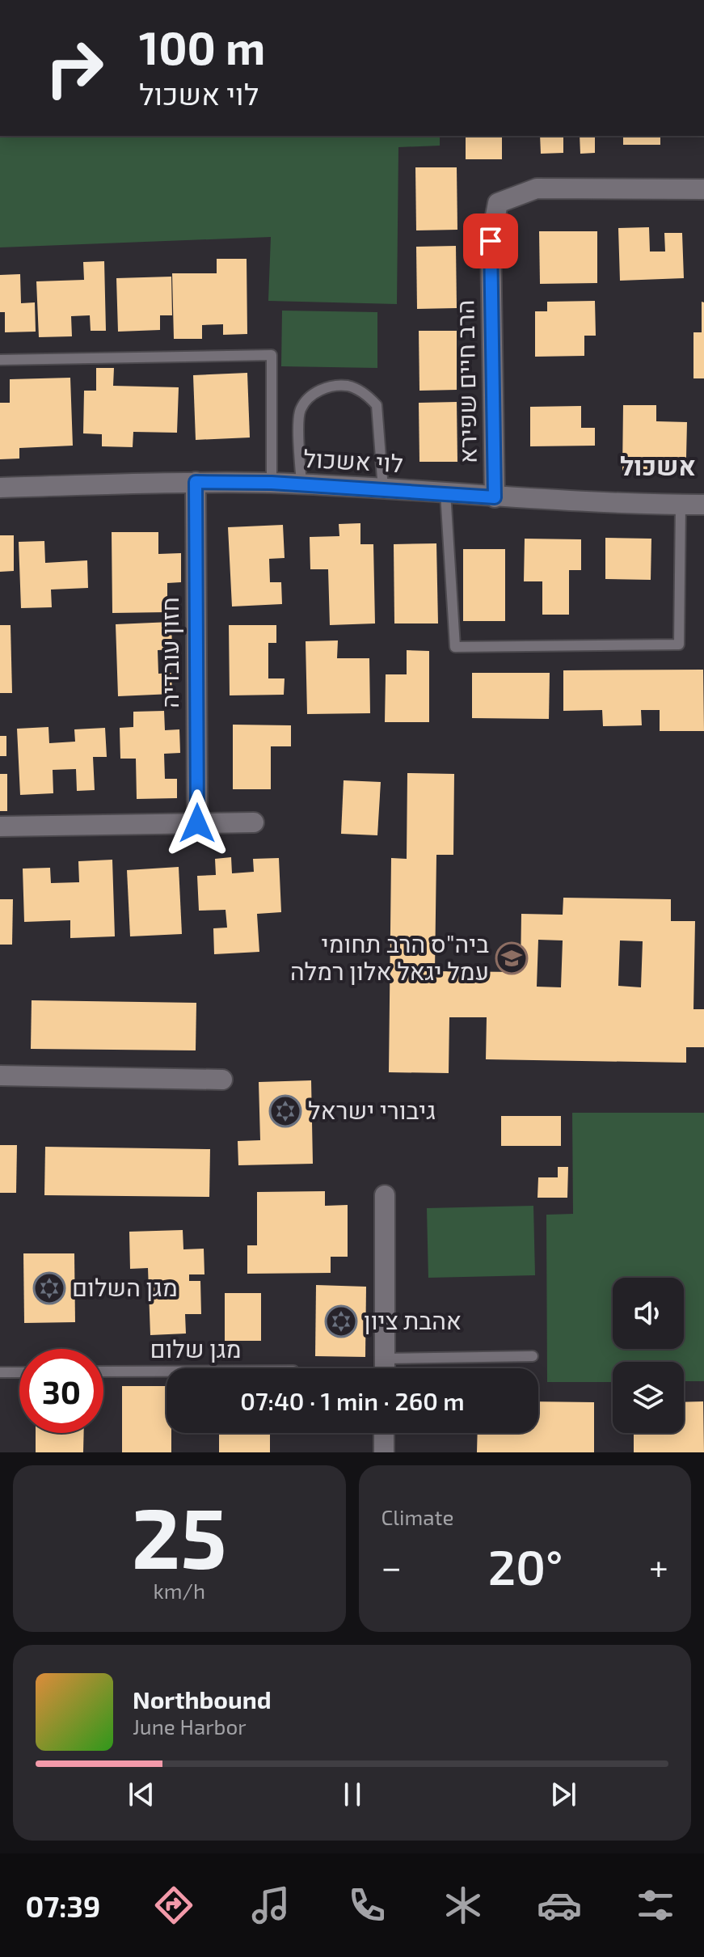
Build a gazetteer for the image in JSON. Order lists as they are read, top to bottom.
{
  "streets": {
    "street": ["הרב חיים שפירא", "לוי אשכול", "חזון עובדיה"],
    "lane": ["מגן שלום"]
  },
  "crossings": [
    ["הרב חיים שפירא", "לוי אשכול"],
    ["לוי אשכול", "חזון עובדיה"]
  ],
  "districts": ["אשכול"],
  "places": {
    "school or university": ["ביה\"ס הרב תחומי עמל יגאל אלון רמלה"],
    "synagogue": ["גיבורי ישראל", "מגן השלום", "אהבת ציון"]
  },
  "page": {
    "turn": ["100 m", "לוי אשכול"],
    "limit": "30",
    "trip": "07:40 · 1 min · 260 m",
    "tile": [
      ["25", "km/h"],
      "Climate"
    ],
    "heat": ["−", "20°", "+"],
    "song": ["Northbound", "June Harbor"],
    "tabs": "07:39"
  }
}
